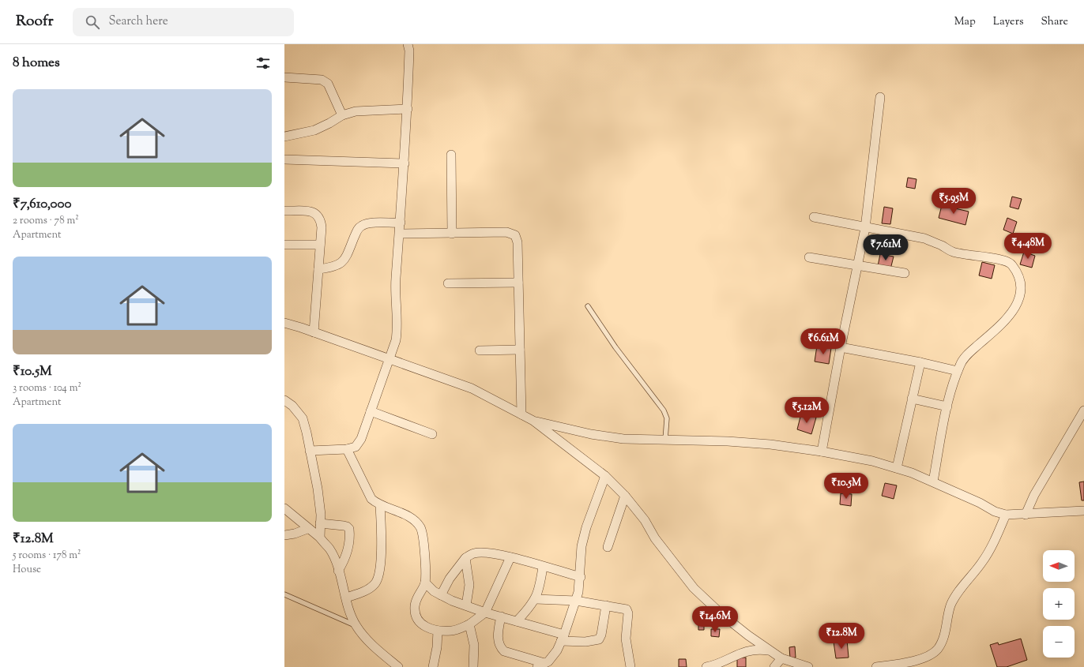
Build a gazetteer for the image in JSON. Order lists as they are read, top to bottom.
{
  "north": "left",
  "page": {
    "header": "Roofr",
    "search": "Search here",
    "nav": ["Map", "Layers", "Share"],
    "heading": "8 homes",
    "list": [
      {
        "name": "₹7,610,000",
        "note": "2 rooms · 78 m² · Apartment"
      },
      {
        "name": "₹10.5M",
        "note": "3 rooms · 104 m² · Apartment"
      },
      {
        "name": "₹12.8M",
        "note": "5 rooms · 178 m² · House"
      }
    ],
    "price": [
      "₹5.95M",
      "₹4.48M",
      "₹7.61M",
      "₹6.61M",
      "₹5.12M",
      "₹10.5M",
      "₹14.6M",
      "₹12.8M"
    ],
    "map_buttons": ["+", "−"]
  }
}
